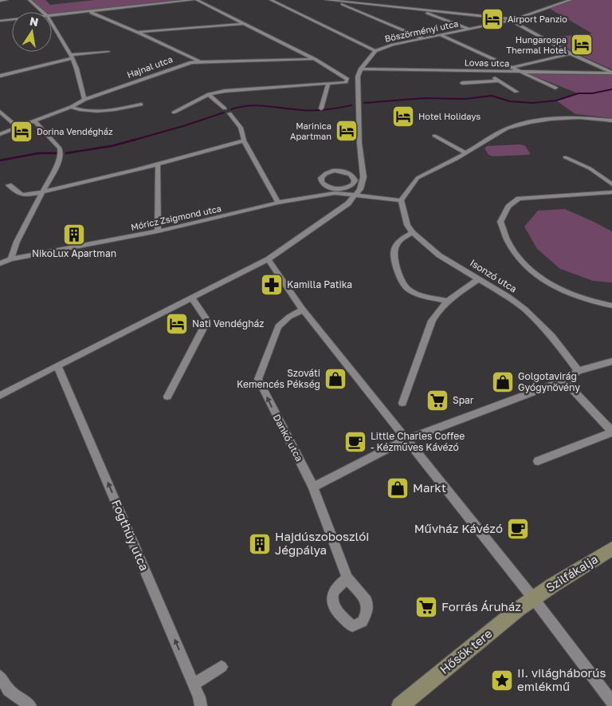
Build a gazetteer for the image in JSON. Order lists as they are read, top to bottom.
{
  "streets": {
    "street": [
      "Böszörményi utca",
      "Lovas utca",
      "Hajnal utca",
      "Móricz Zsigmond utca",
      "Isonzó utca",
      "Dankó utca",
      "Fogthüy utca",
      "Szilfákalja",
      "Hősök tere"
    ]
  },
  "crossings": [
    ["Böszörményi utca", "Lovas utca"],
    ["Böszörményi utca", "Móricz Zsigmond utca"],
    ["Móricz Zsigmond utca", "Isonzó utca"],
    ["Szilfákalja", "Hősök tere"]
  ],
  "one_way": ["Dankó utca", "Fogthüy utca"],
  "places": {
    "hotel": [
      "Airport Panzio",
      "Hungarospa Thermal Hotel",
      "Hotel Holidays",
      "Marinica Apartman",
      "Dorina Vendégház",
      "Nati Vendégház"
    ],
    "building": ["NikoLux Apartman", "Hajdúszoboszlói Jégpálya"],
    "pharmacy": ["Kamilla Patika"],
    "shop": ["Szováti Kemencés Pékség", "Golgotavirág Gyógynövény", "Markt"],
    "supermarket": ["Spar", "Forrás Áruház"],
    "cafe": ["Little Charles Coffee - Kézműves Kávézó", "Művház Kávézó"],
    "place": ["II. világháborús emlékmű"]
  },
  "north": "top"
}
